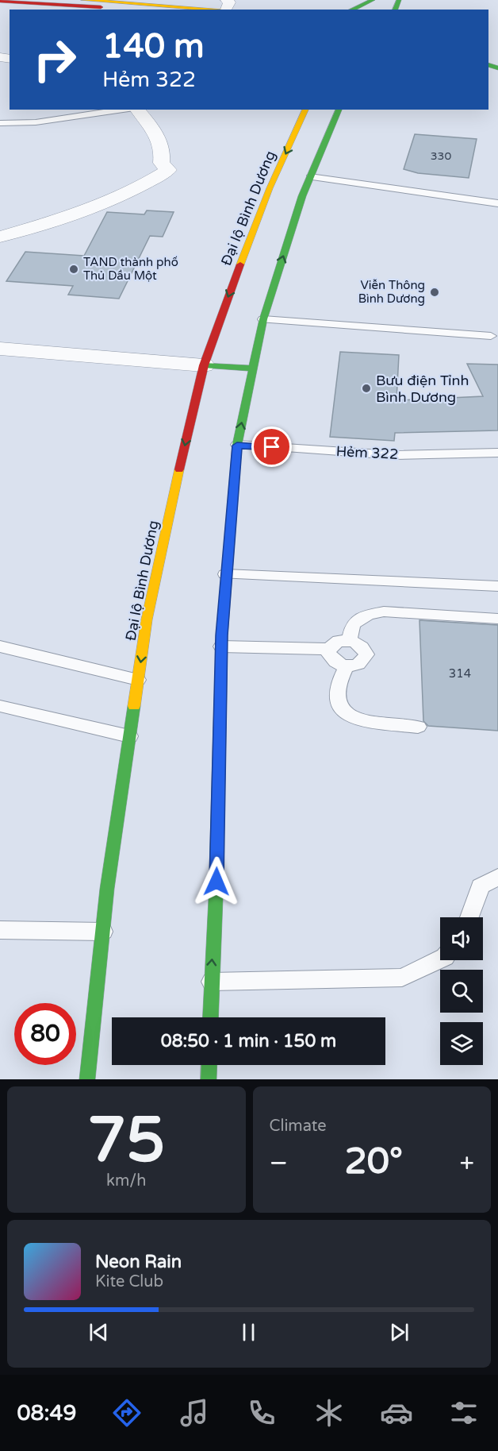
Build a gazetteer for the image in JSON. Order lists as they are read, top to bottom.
{
  "streets": {
    "main road": ["Đại lộ Bình Dương"],
    "lane": ["Hẻm 322"]
  },
  "places": ["TAND thành phố Thủ Dầu Một", "Viễn Thông Bình Dương", "Bưu điện Tỉnh Bình Dương"],
  "house_numbers": ["330", "314"],
  "page": {
    "turn": ["140 m", "Hẻm 322"],
    "limit": "80",
    "trip": "08:50 · 1 min · 150 m",
    "tile": [
      ["75", "km/h"],
      "Climate"
    ],
    "heat": ["−", "20°", "+"],
    "song": ["Neon Rain", "Kite Club"],
    "tabs": "08:49"
  }
}
